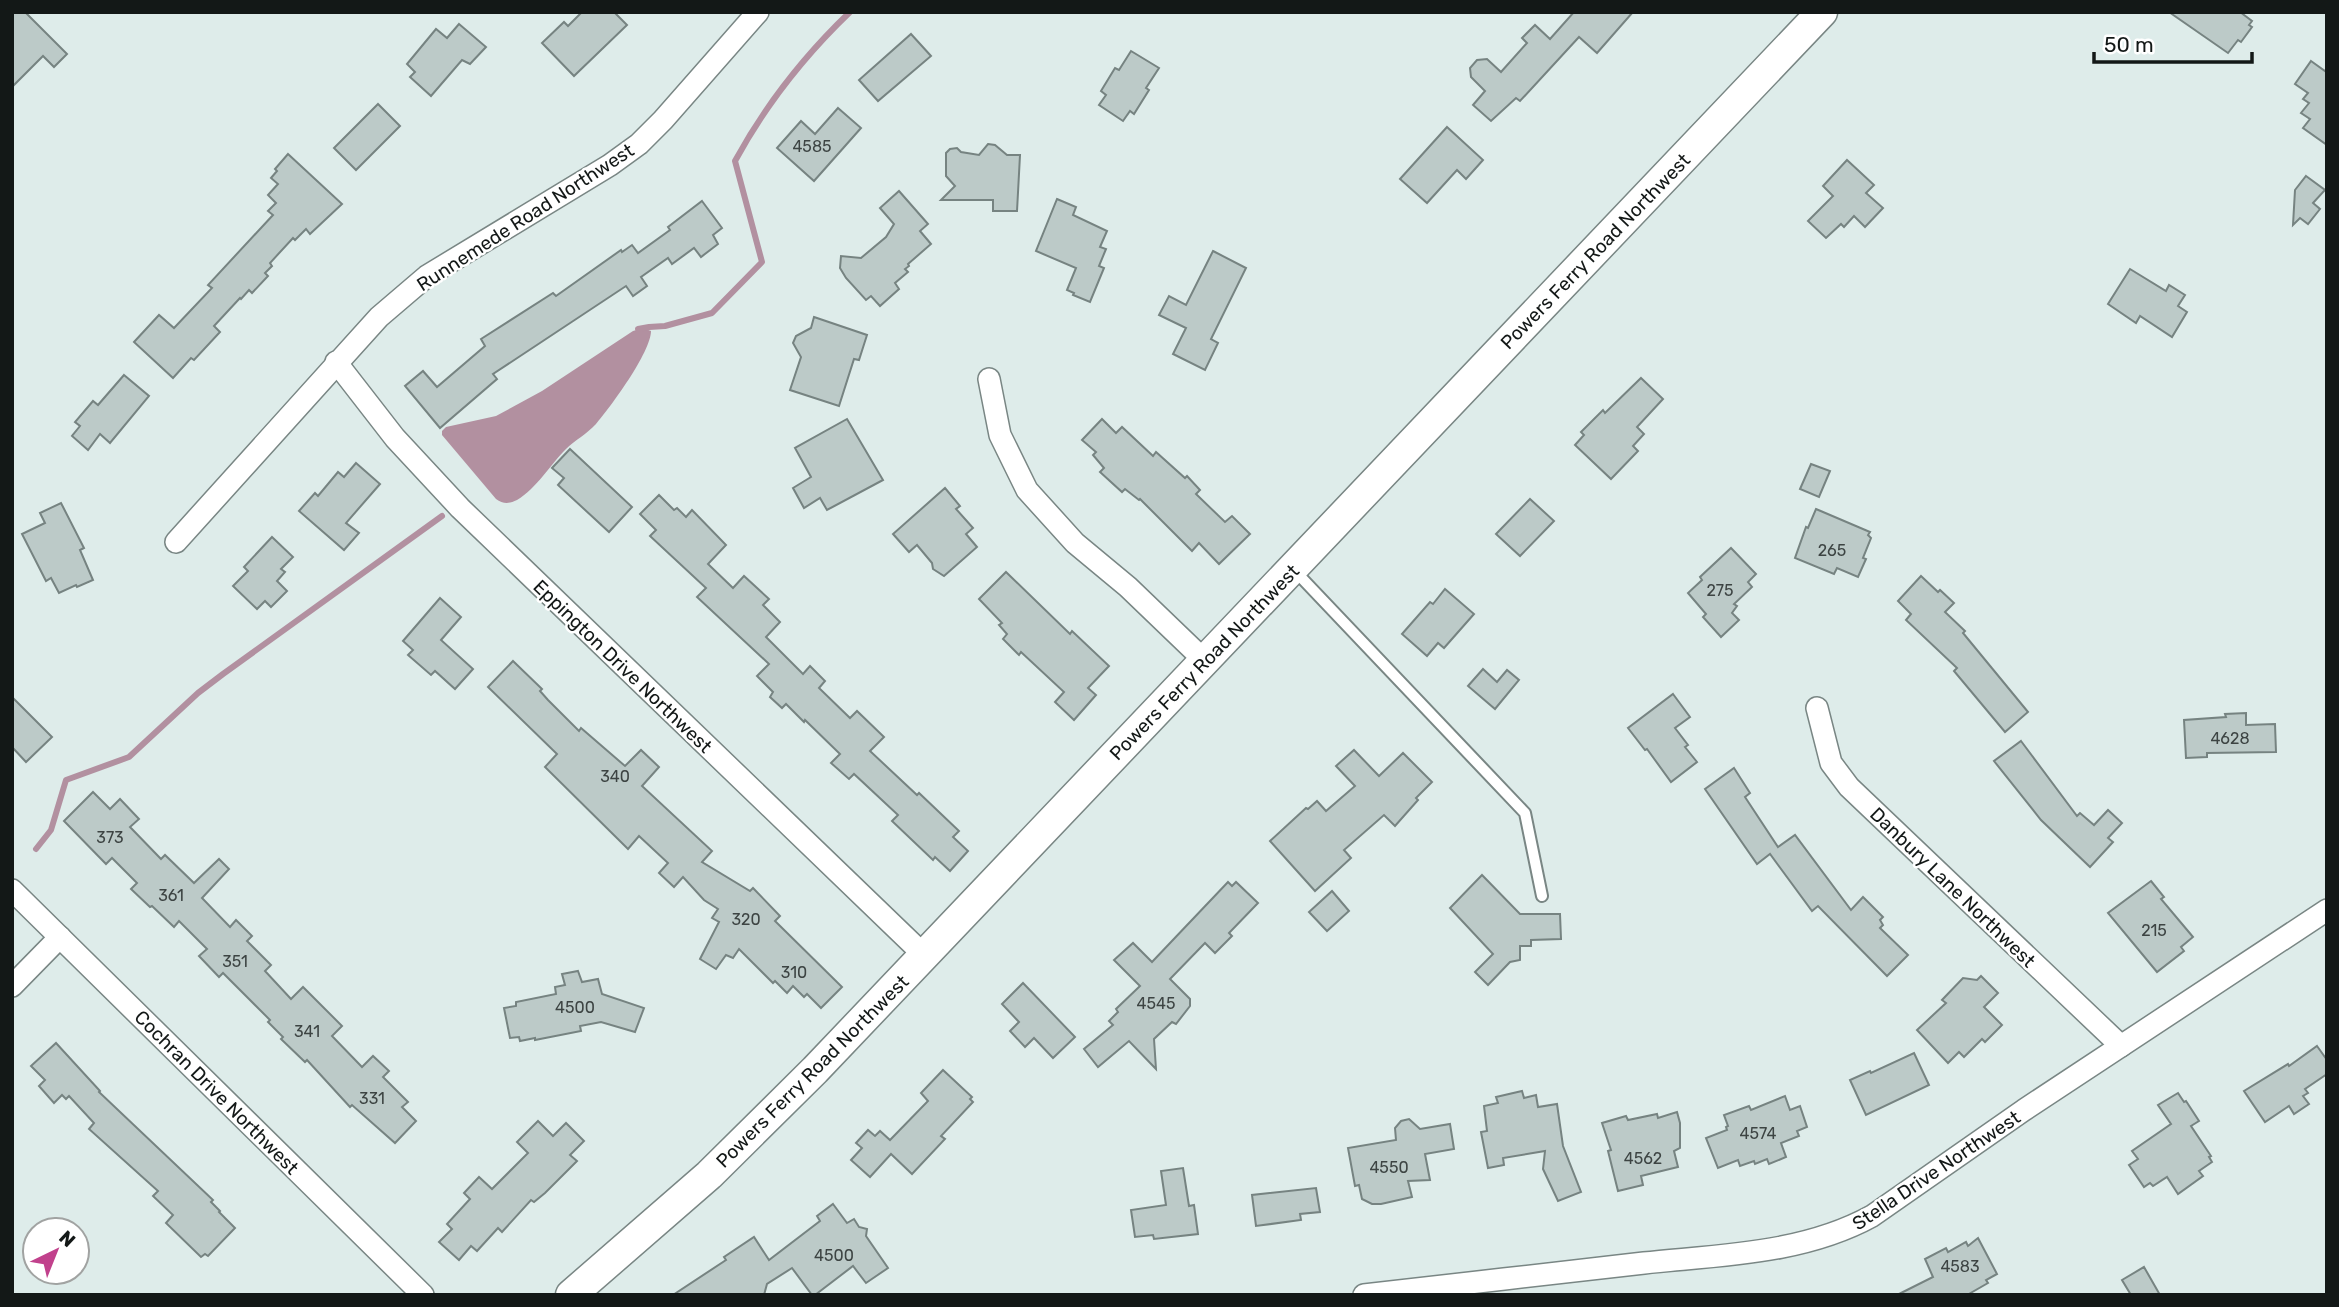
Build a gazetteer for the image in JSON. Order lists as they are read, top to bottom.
{
  "streets": {
    "street": [
      "Runnemede Road Northwest",
      "Powers Ferry Road Northwest",
      "Eppington Drive Northwest",
      "Danbury Lane Northwest",
      "Cochran Drive Northwest",
      "Stella Drive Northwest"
    ]
  },
  "crossings": [
    ["Runnemede Road Northwest", "Eppington Drive Northwest"],
    ["Powers Ferry Road Northwest", "Eppington Drive Northwest"],
    ["Danbury Lane Northwest", "Stella Drive Northwest"]
  ],
  "house_numbers": [
    "4585",
    "265",
    "275",
    "4628",
    "340",
    "373",
    "361",
    "320",
    "215",
    "351",
    "310",
    "4545",
    "4500",
    "341",
    "331",
    "4574",
    "4562",
    "4550",
    "4500",
    "4583"
  ],
  "scale_bar": "50 m",
  "north": "top right"
}
